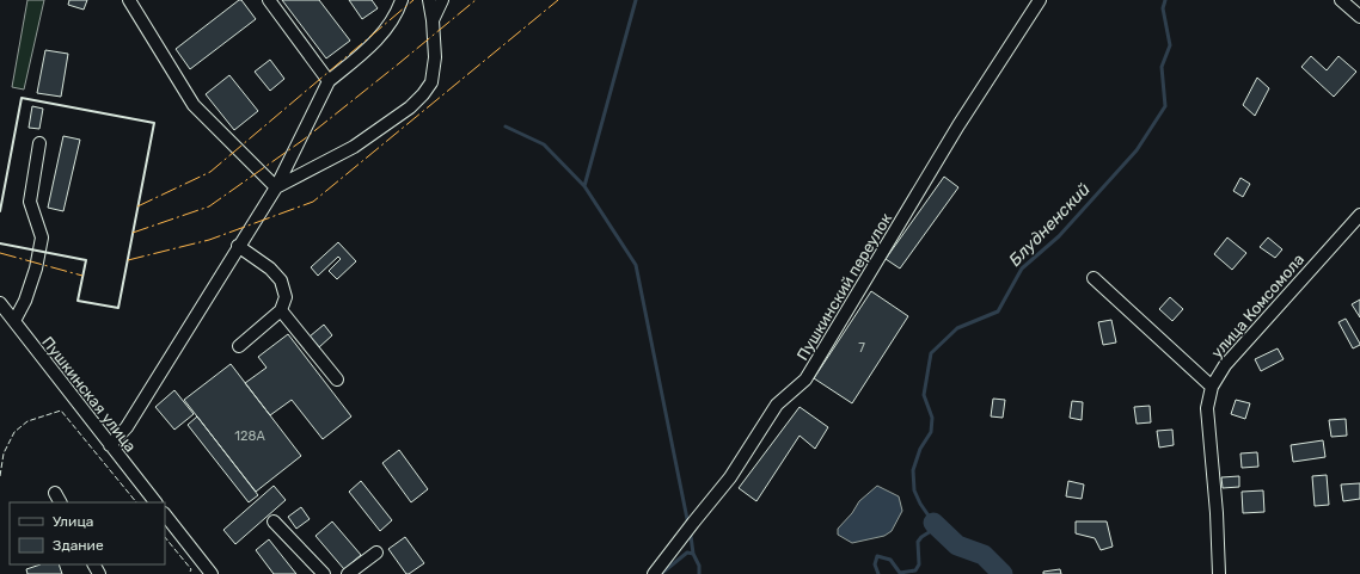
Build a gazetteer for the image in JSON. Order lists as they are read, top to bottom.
{
  "streets": {
    "street": ["Пушкинский переулок", "улица Комсомола", "Пушкинская улица"]
  },
  "water": ["Блудненский"],
  "house_numbers": ["7", "128А"],
  "legend": ["Улица", "Здание"]
}
